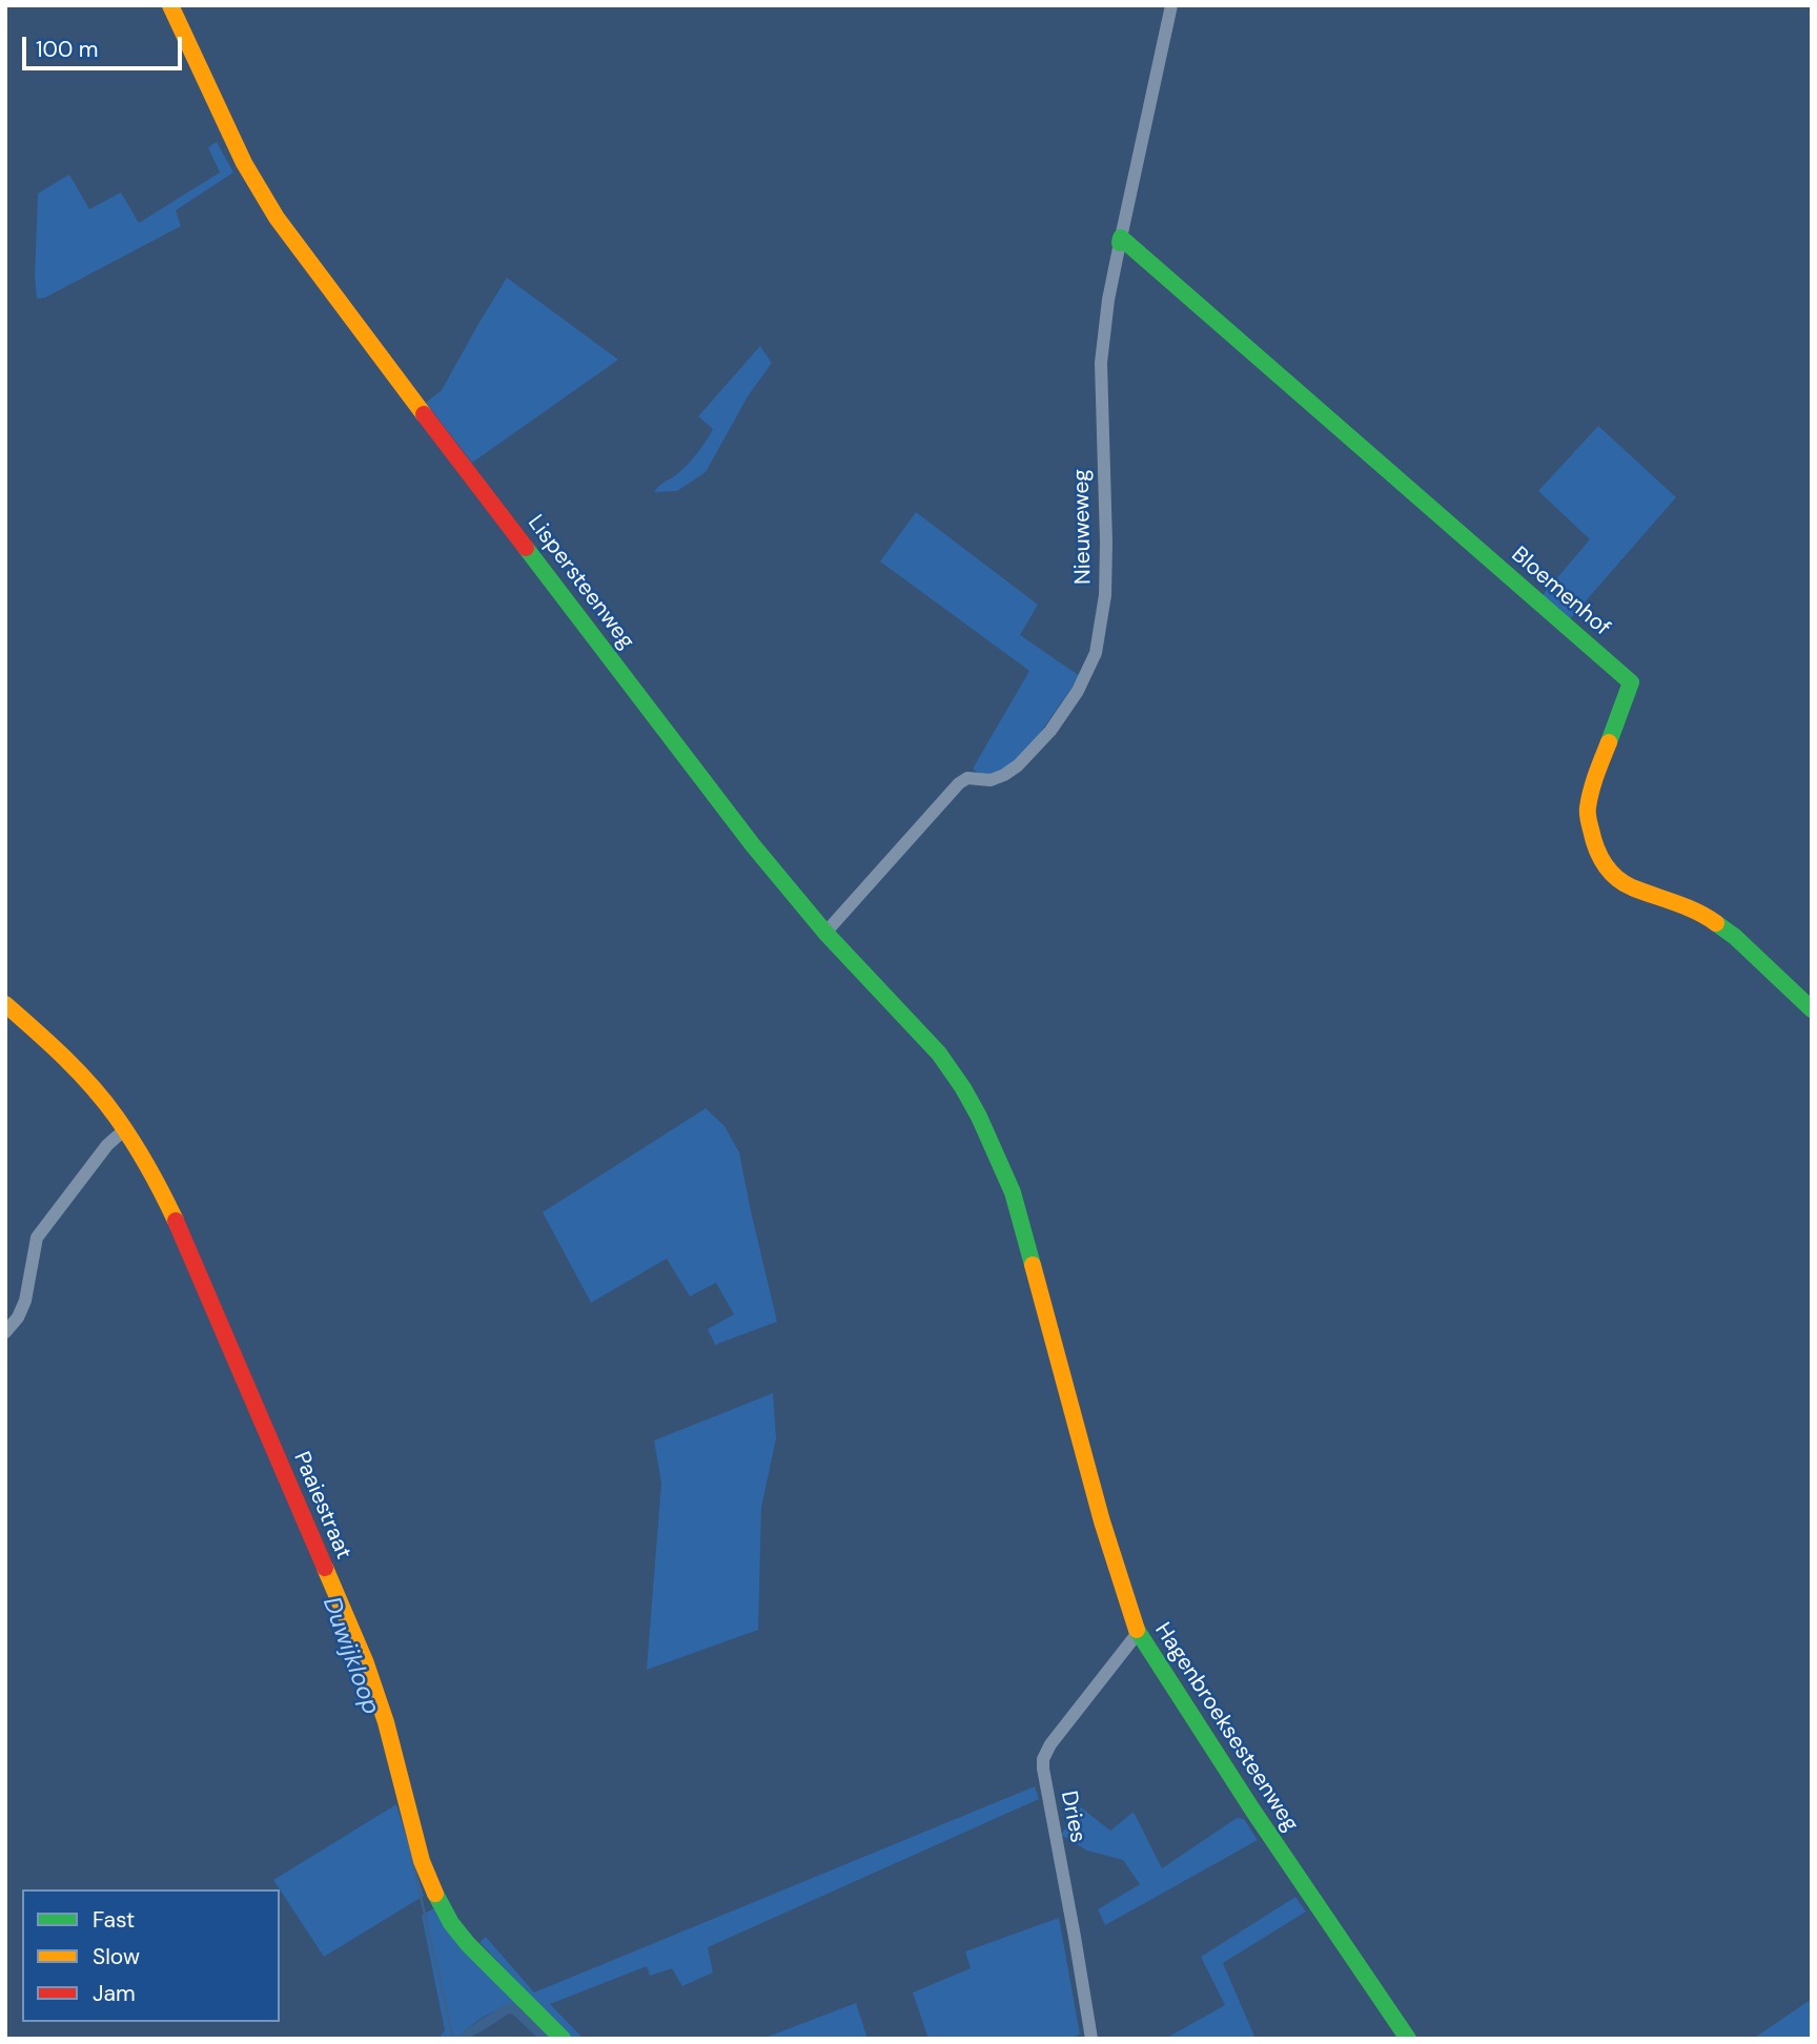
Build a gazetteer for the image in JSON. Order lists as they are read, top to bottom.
{
  "streets": {
    "street": [
      "Nieuweweg",
      "Lispersteenweg",
      "Bloemenhof",
      "Paaiestraat",
      "Hagenbroeksesteenweg",
      "Dries"
    ]
  },
  "crossings": [
    ["Nieuweweg", "Lispersteenweg"],
    ["Nieuweweg", "Bloemenhof"],
    ["Lispersteenweg", "Hagenbroeksesteenweg"],
    ["Hagenbroeksesteenweg", "Dries"]
  ],
  "water": ["Duwijkloop"],
  "legend": ["Fast", "Slow", "Jam"],
  "scale_bar": "100 m"
}
